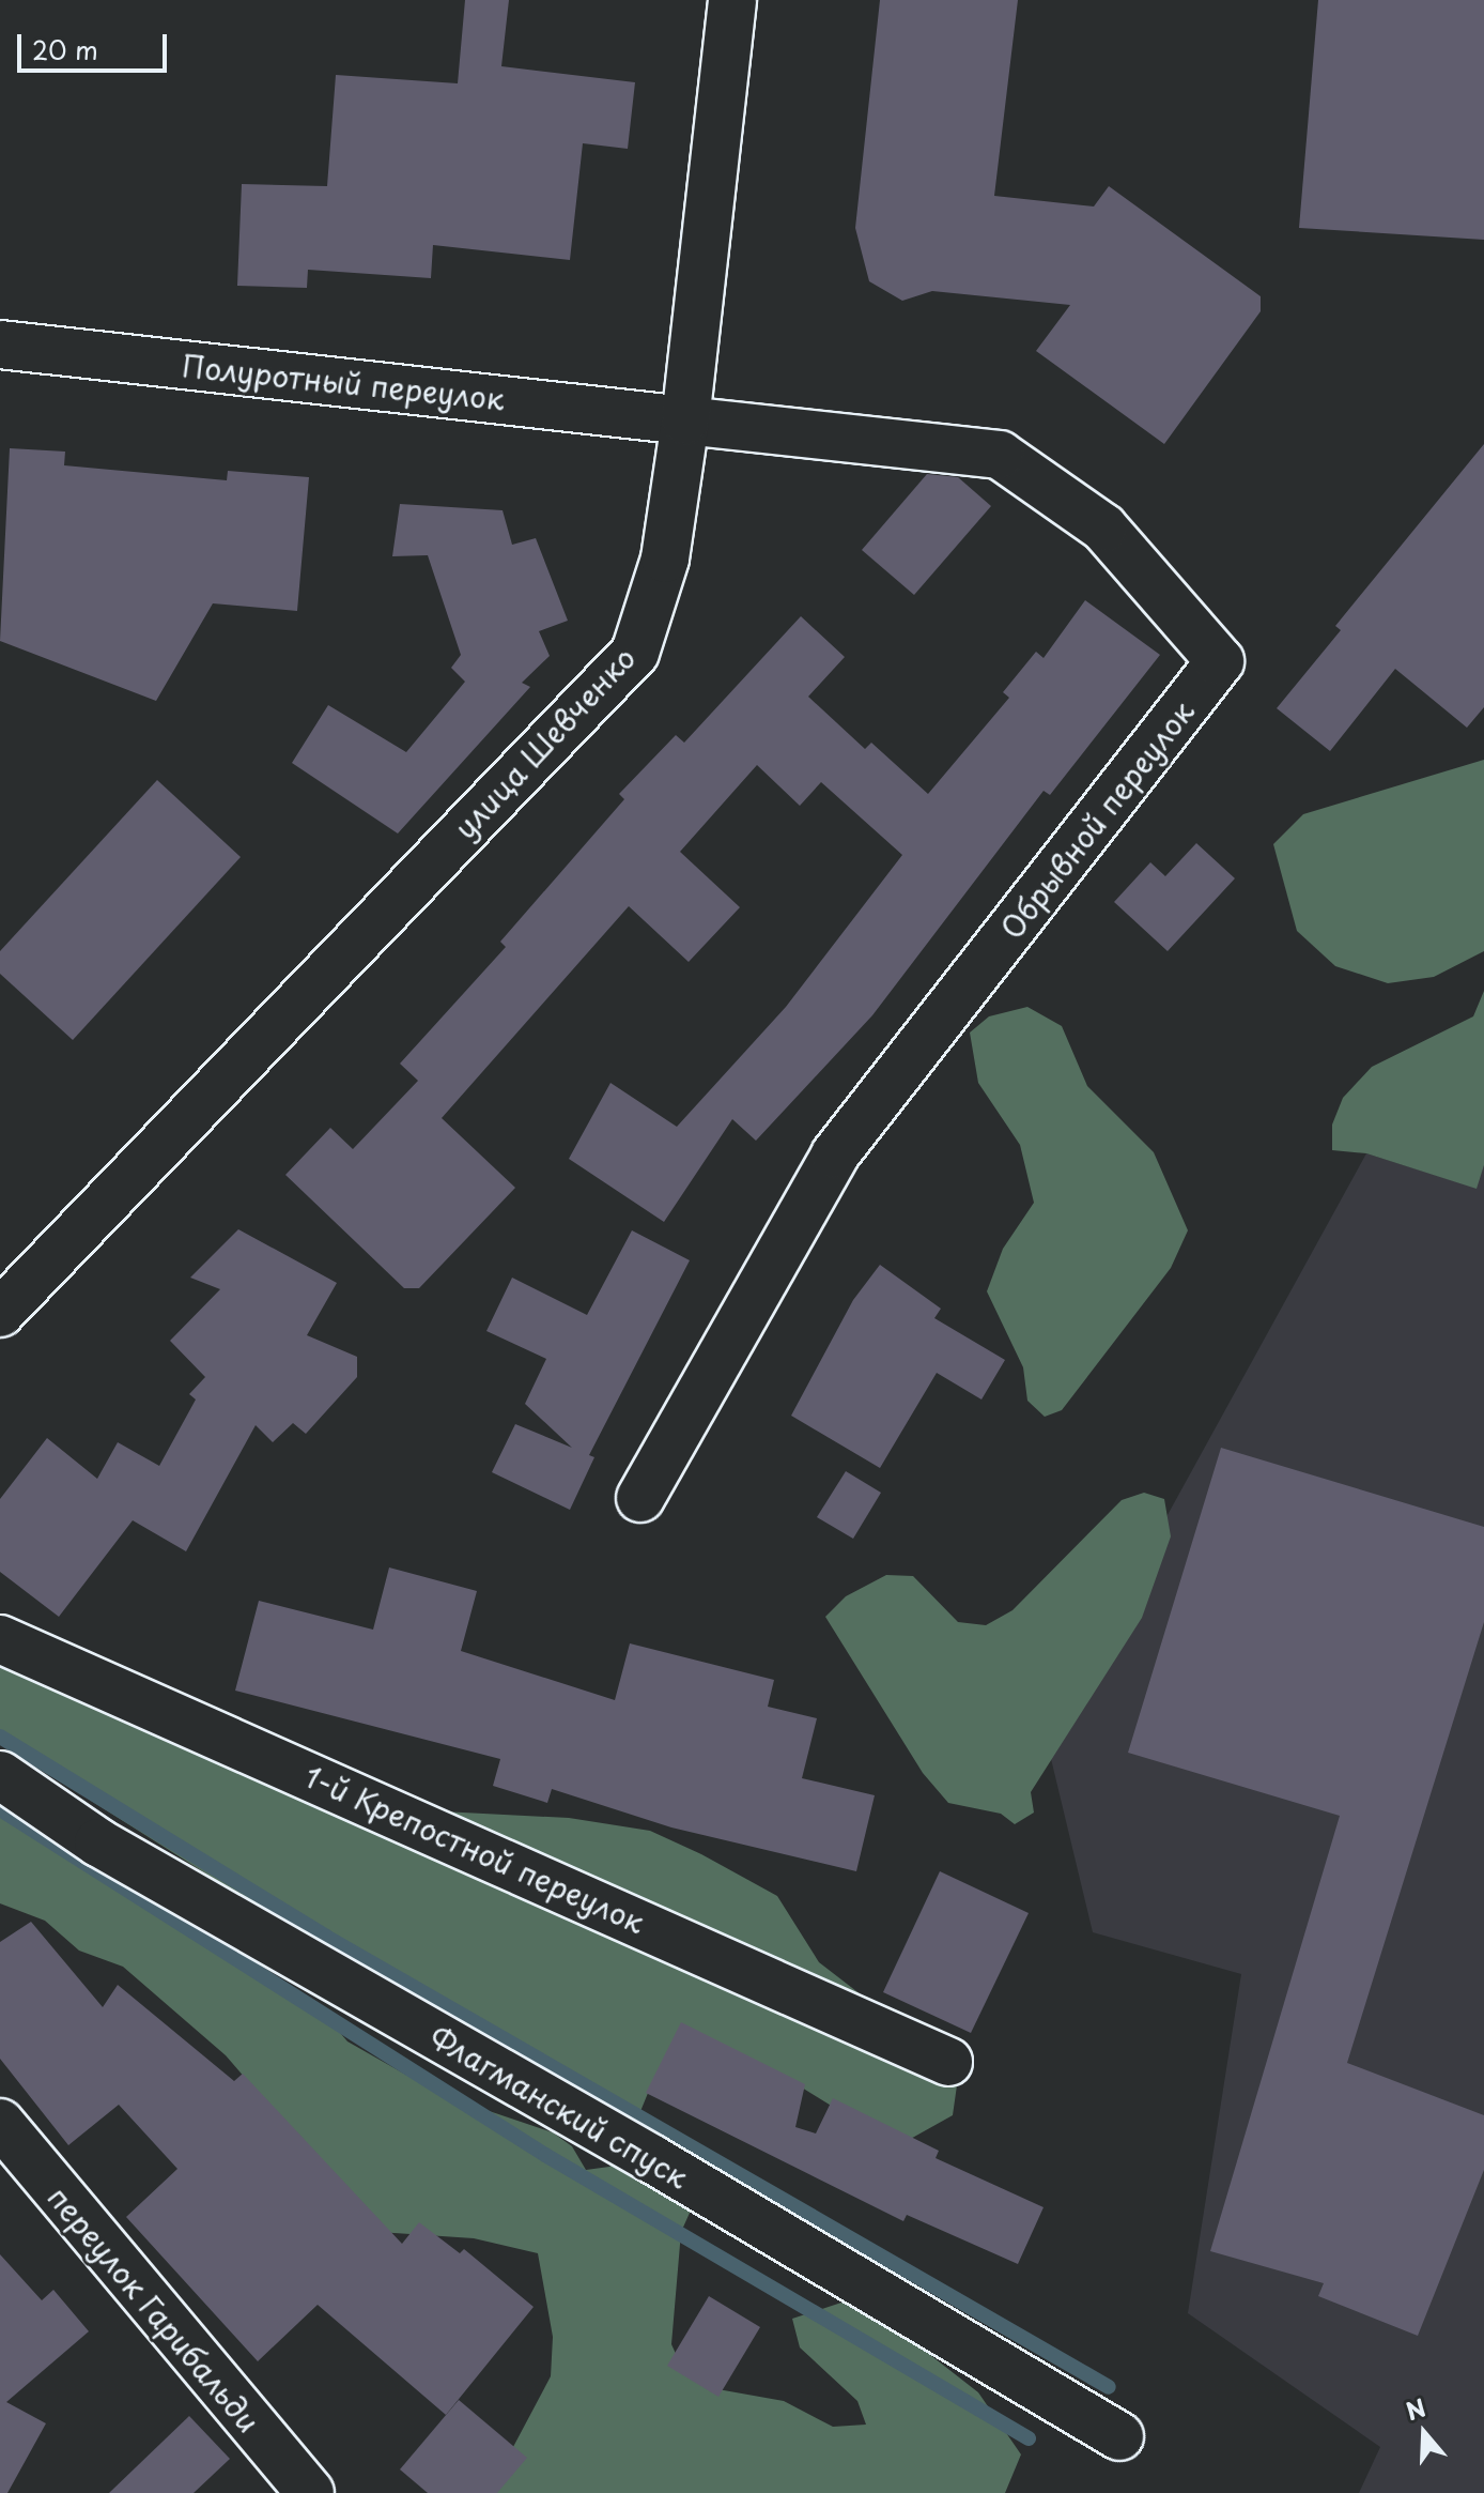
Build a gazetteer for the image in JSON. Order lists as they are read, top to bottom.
{
  "streets": {
    "street": [
      "Полуротный переулок",
      "улица Шевченко",
      "Обрывной переулок",
      "1-й Крепостной переулок",
      "Флагманский спуск",
      "переулок Гарибальди"
    ]
  },
  "crossings": [
    ["Полуротный переулок", "улица Шевченко"],
    ["Полуротный переулок", "Обрывной переулок"],
    ["улица Шевченко", "Обрывной переулок"]
  ],
  "scale_bar": "20 m",
  "north": "top"
}
